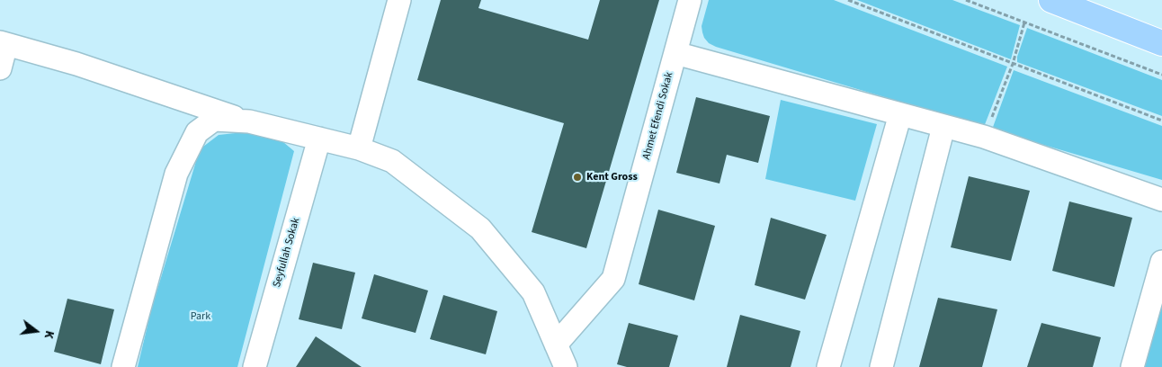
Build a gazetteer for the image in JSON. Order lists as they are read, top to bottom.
{
  "streets": {
    "street": ["Ahmet Efendi Sokak", "Seyfullah Sokak"]
  },
  "parks": ["Park"],
  "places": ["Kent Gross"],
  "north": "right"
}
